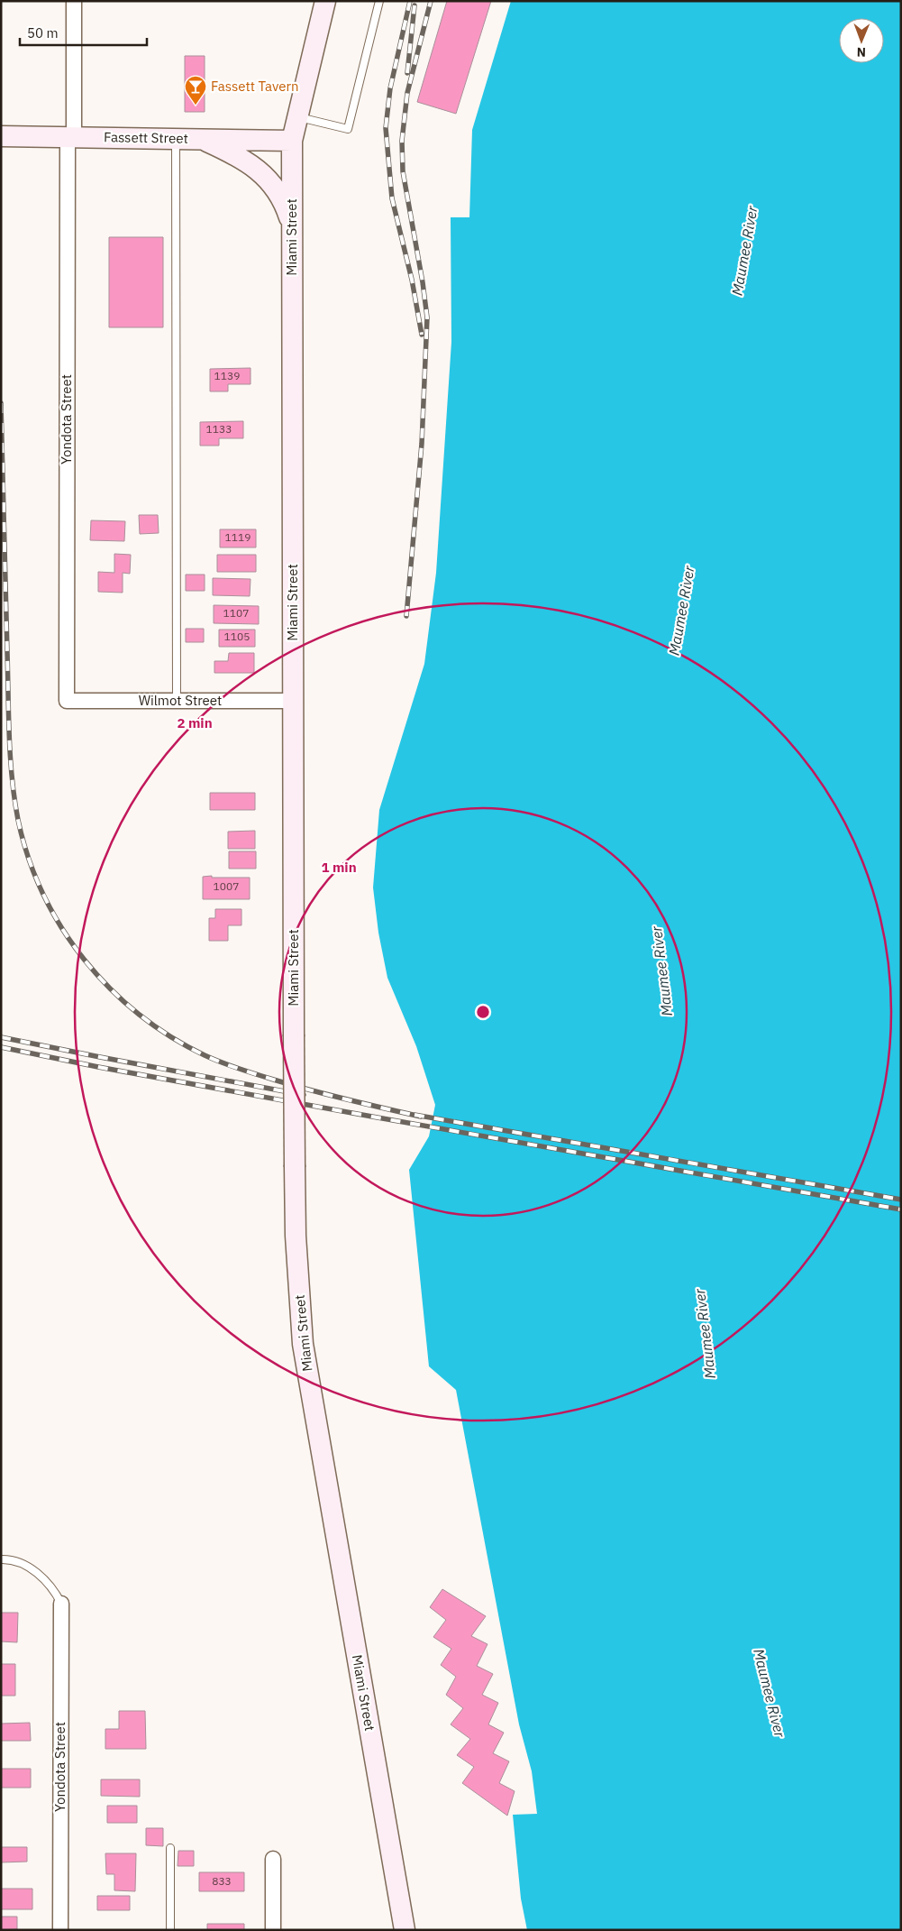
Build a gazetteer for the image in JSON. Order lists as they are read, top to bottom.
{
  "streets": {
    "street": [
      "Fassett Street",
      "Miami Street",
      "Yondota Street",
      "Wilmot Street"
    ]
  },
  "crossings": [
    ["Fassett Street", "Miami Street"],
    ["Fassett Street", "Yondota Street"],
    ["Miami Street", "Wilmot Street"],
    ["Yondota Street", "Wilmot Street"]
  ],
  "water": ["Maumee River"],
  "places": {
    "bar": ["Fassett Tavern"]
  },
  "house_numbers": [
    "1139",
    "1133",
    "1119",
    "1107",
    "1105",
    "1007",
    "833"
  ],
  "scale_bar": "50 m",
  "north": "bottom",
  "rings": ["2 min", "1 min"]
}
